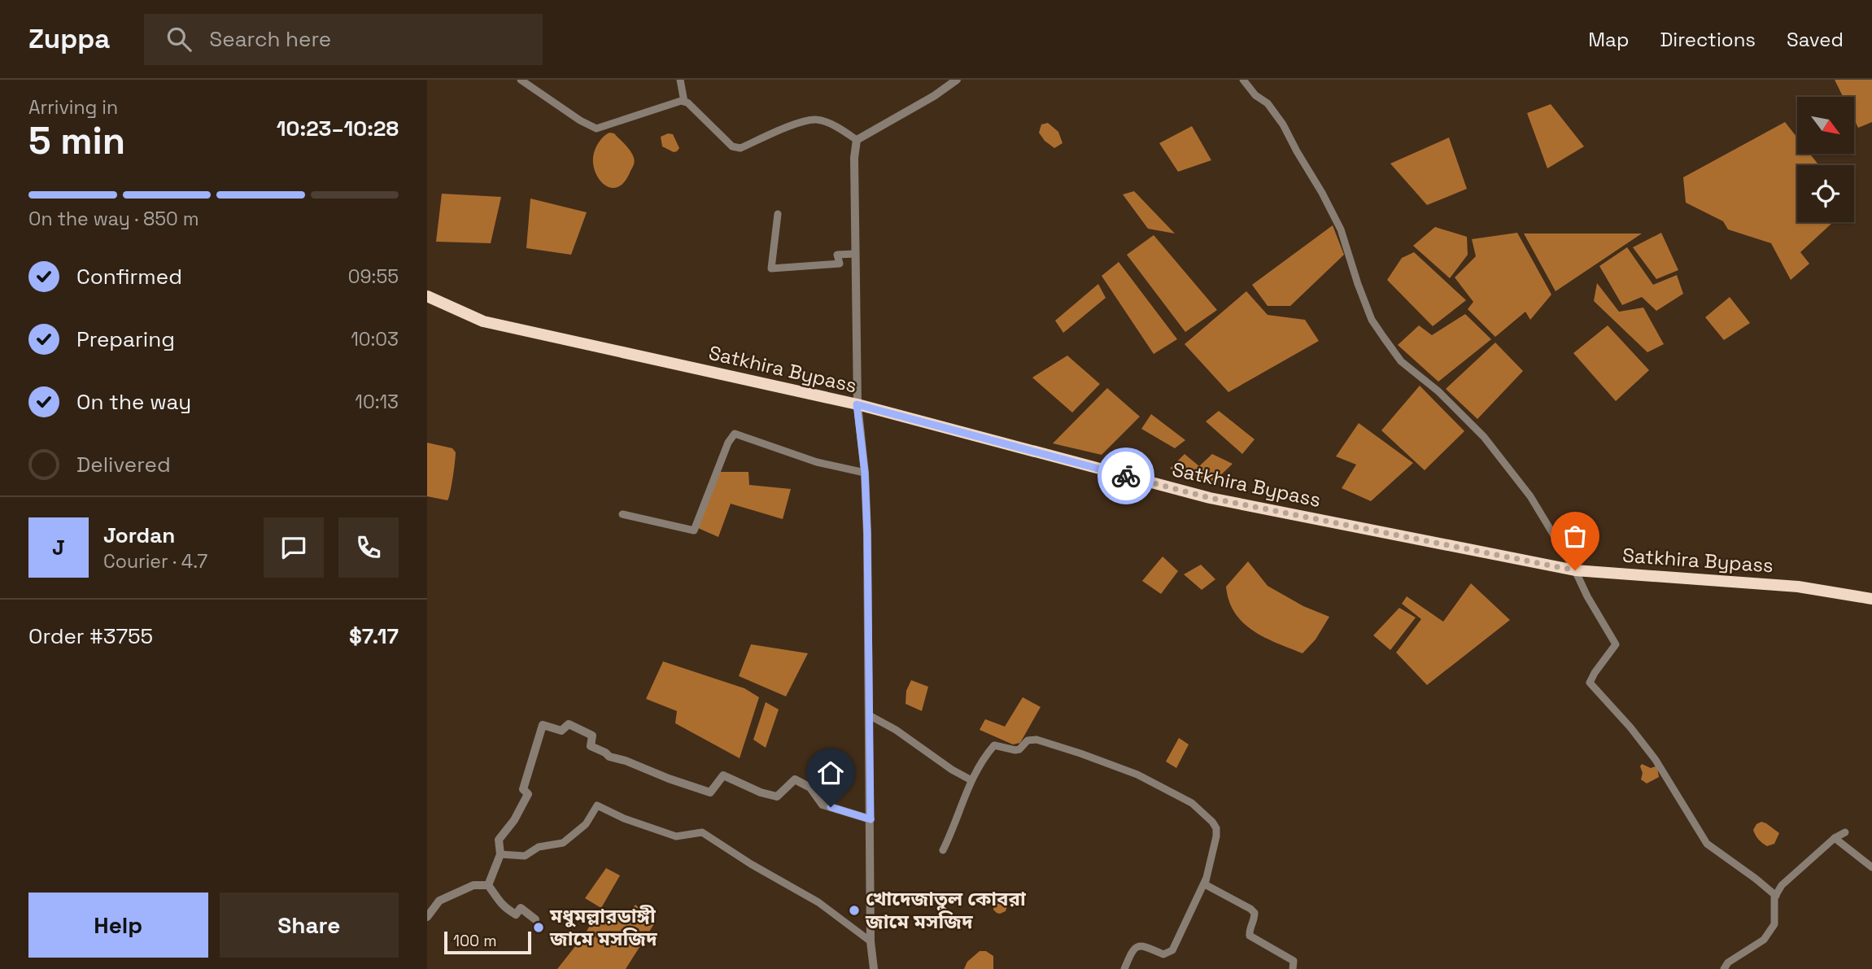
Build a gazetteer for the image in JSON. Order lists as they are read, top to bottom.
{
  "streets": {
    "highway": ["Satkhira Bypass"]
  },
  "places": ["খোদেজাতুল কোবরা জামে মসজিদ", "মধুমল্লারডাঙ্গী জামে মসজিদ"],
  "scale_bar": "100 m",
  "north": "bottom right",
  "page": {
    "header": "Zuppa",
    "search": "Search here",
    "nav": ["Map", "Directions", "Saved"],
    "heading": ["5 min", "Arriving in", "10:23–10:28"],
    "panel": [
      "Jordan",
      "Courier · 4.7",
      "Order #3755",
      "$7.17"
    ],
    "bar": "On the way · 850 m",
    "list": [
      ["Confirmed", "09:55"],
      ["Preparing", "10:03"],
      ["On the way", "10:13"],
      "Delivered"
    ],
    "round": "J",
    "buttons": ["Help", "Share"],
    "scale": "100 m"
  }
}
